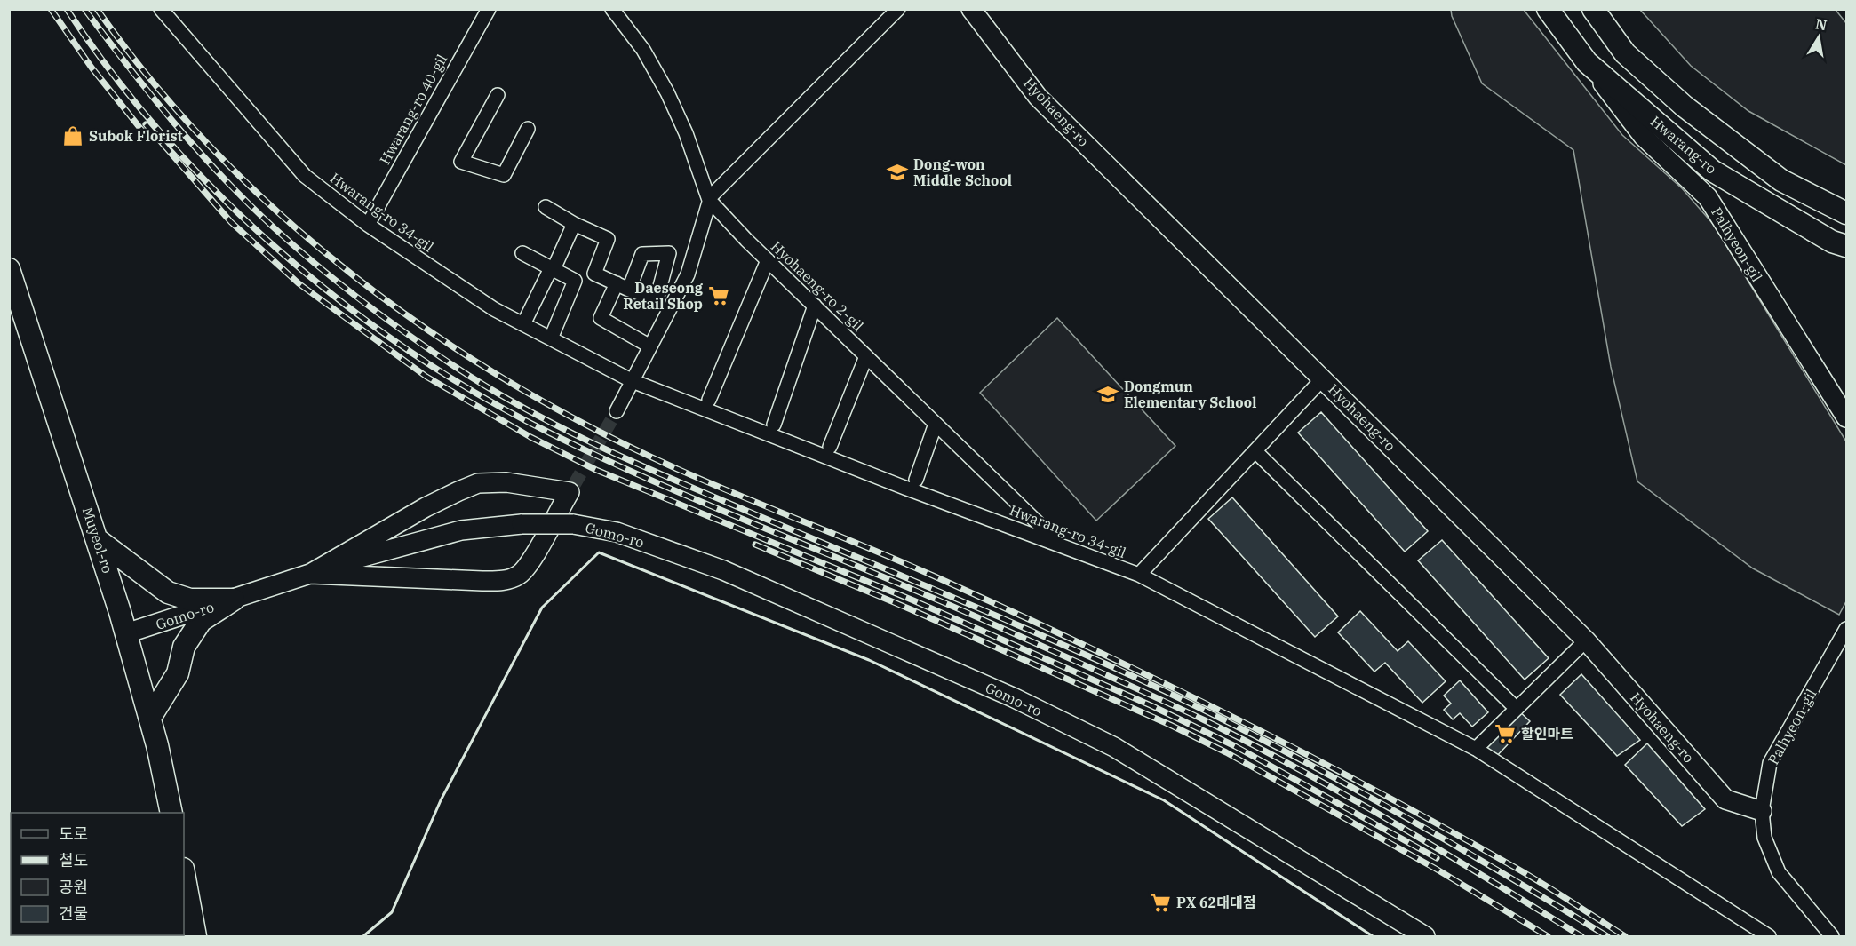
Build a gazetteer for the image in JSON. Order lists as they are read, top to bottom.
{
  "streets": {
    "main road": [
      "Hyohaeng-ro",
      "Hwarang-ro",
      "Palhyeon-gil",
      "Gomo-ro",
      "Muyeol-ro"
    ],
    "street": ["Hwarang-ro 40-gil", "Hwarang-ro 34-gil", "Hyohaeng-ro 2-gil"]
  },
  "crossings": [
    ["Hwarang-ro 40-gil", "Hwarang-ro 34-gil"],
    ["Hyohaeng-ro", "Palhyeon-gil"],
    ["Hwarang-ro", "Palhyeon-gil"],
    ["Hwarang-ro 34-gil", "Hyohaeng-ro 2-gil"],
    ["Gomo-ro", "Muyeol-ro"]
  ],
  "places": {
    "shop": ["Subok Florist"],
    "school or university": ["Dong-won Middle School", "Dongmun Elementary School"],
    "supermarket": ["Daeseong Retail Shop", "할인마트", "PX 62대대점"]
  },
  "legend": [
    "도로",
    "철도",
    "공원",
    "건물"
  ],
  "north": "top"
}
